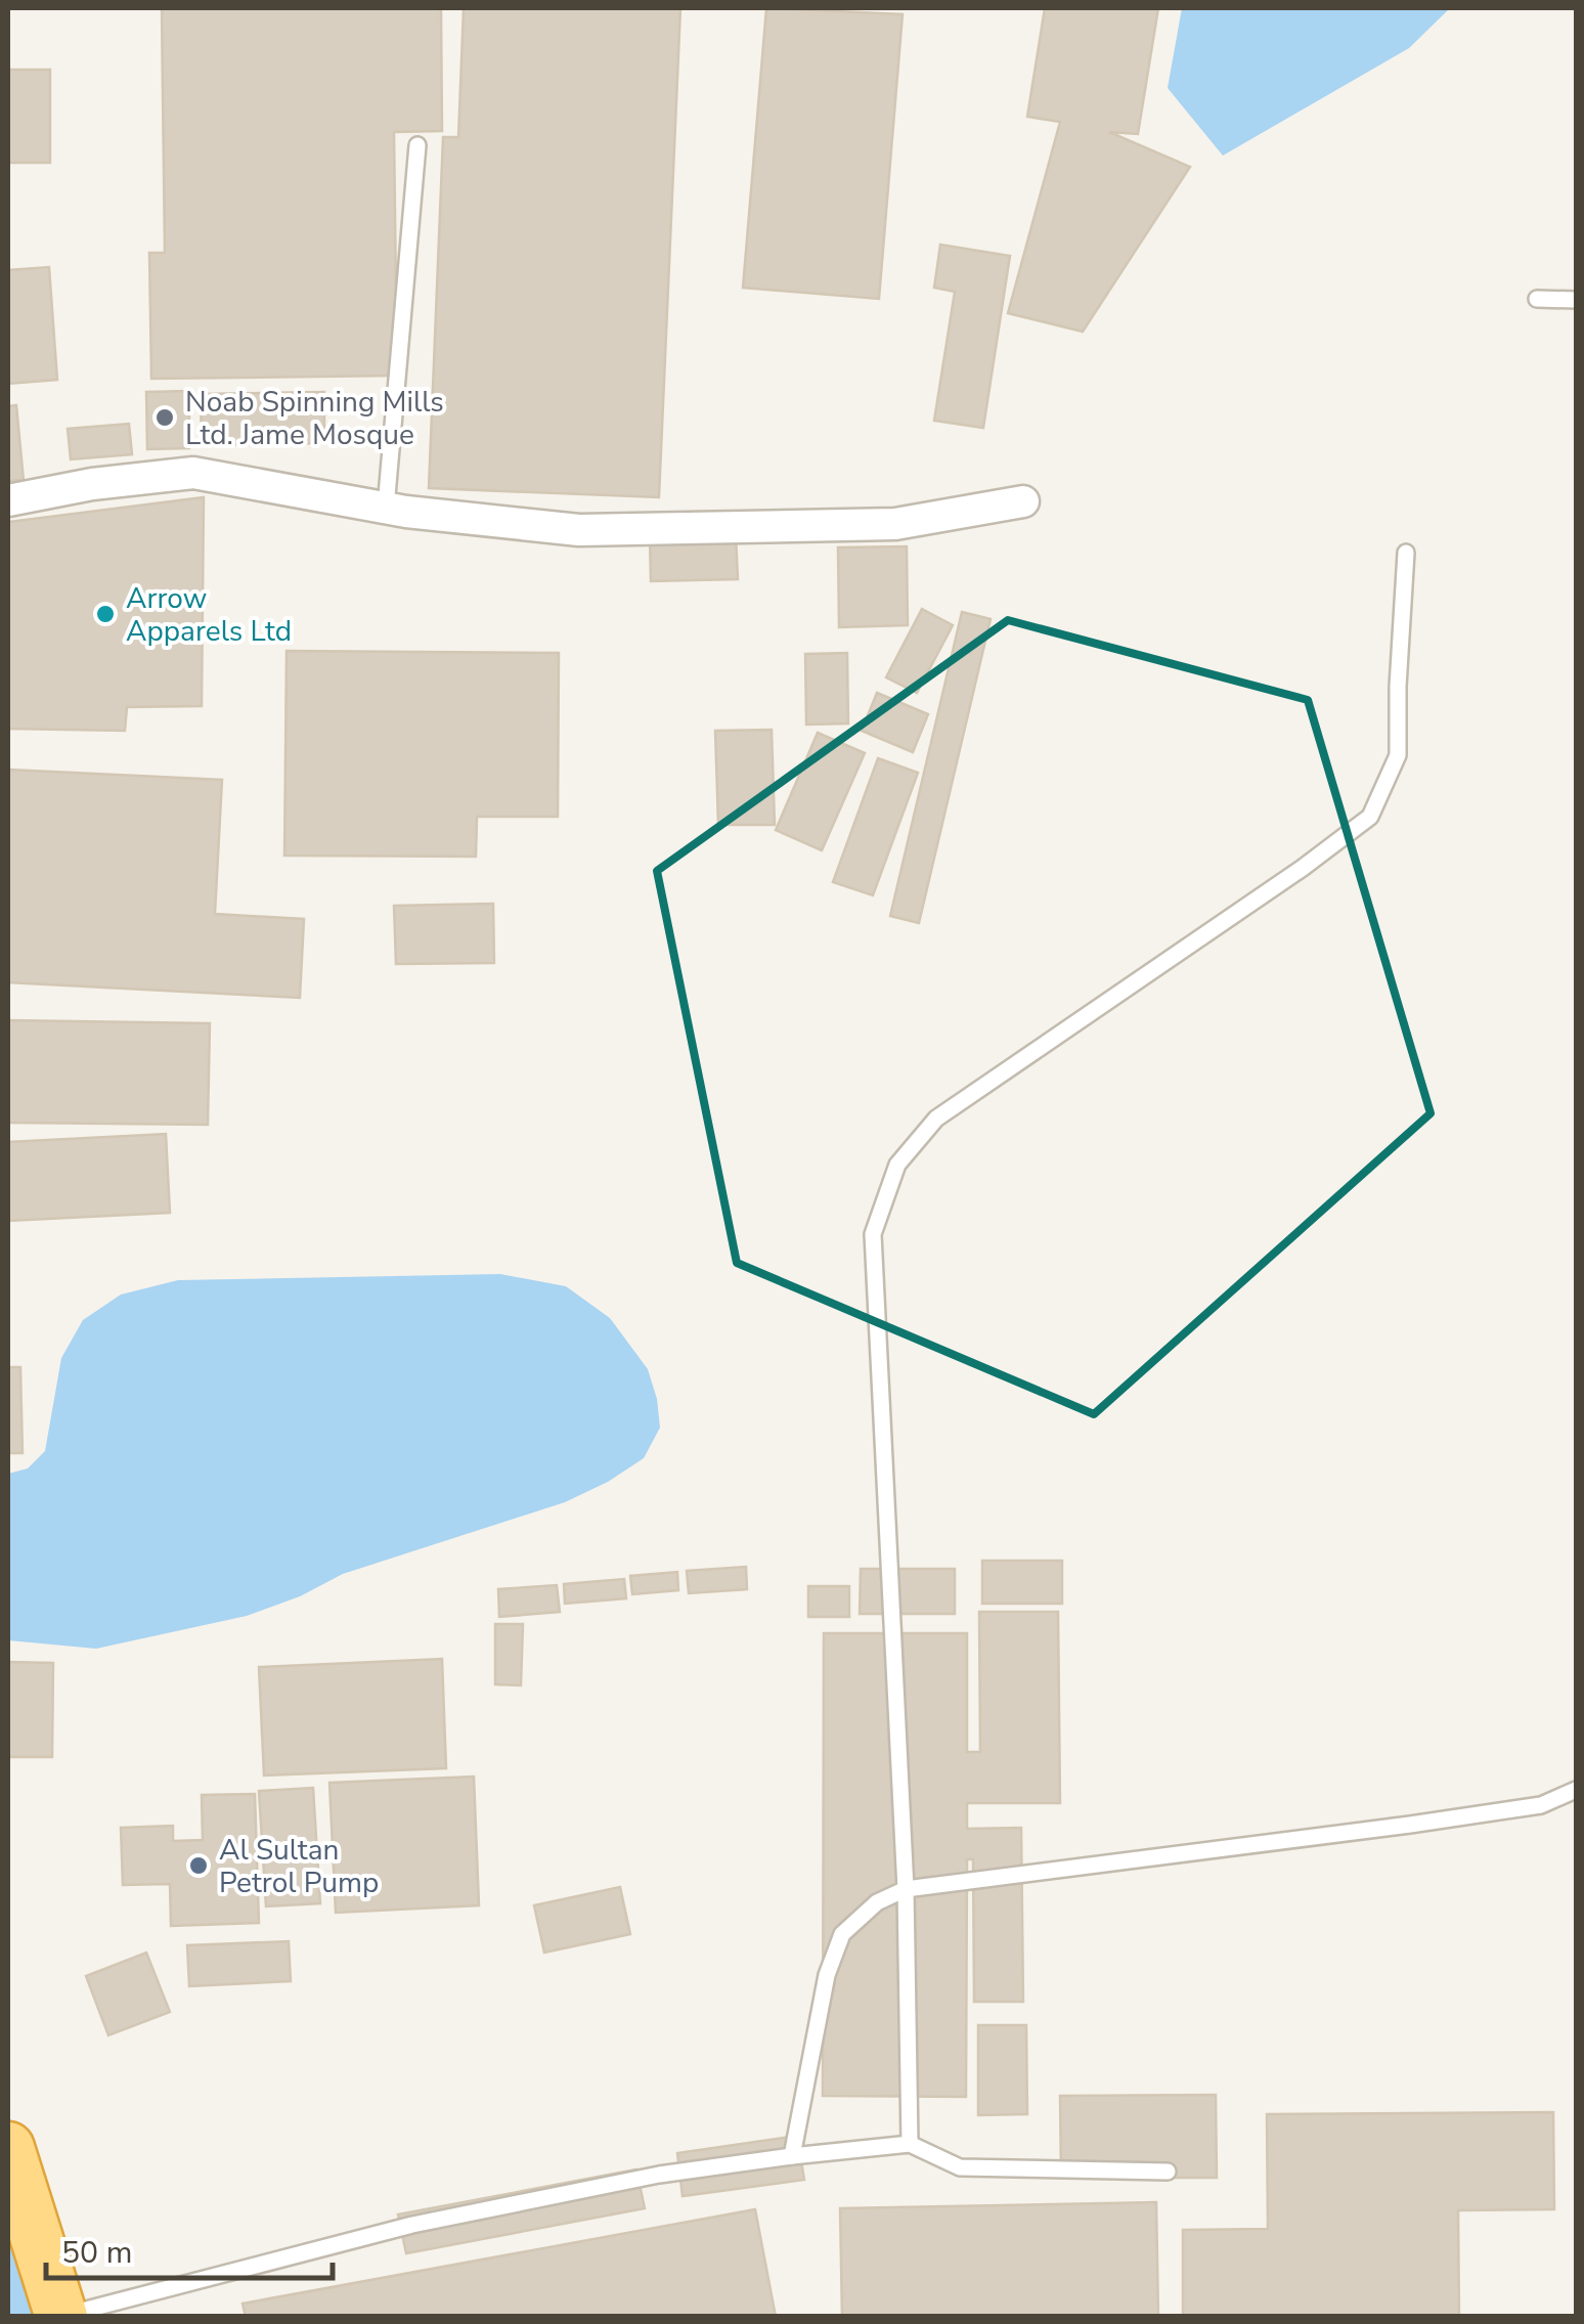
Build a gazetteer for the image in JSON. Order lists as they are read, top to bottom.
{
  "places": ["Noab Spinning Mills Ltd. Jame Mosque", "Arrow Apparels Ltd", "Al Sultan Petrol Pump"],
  "scale_bar": "50 m"
}
